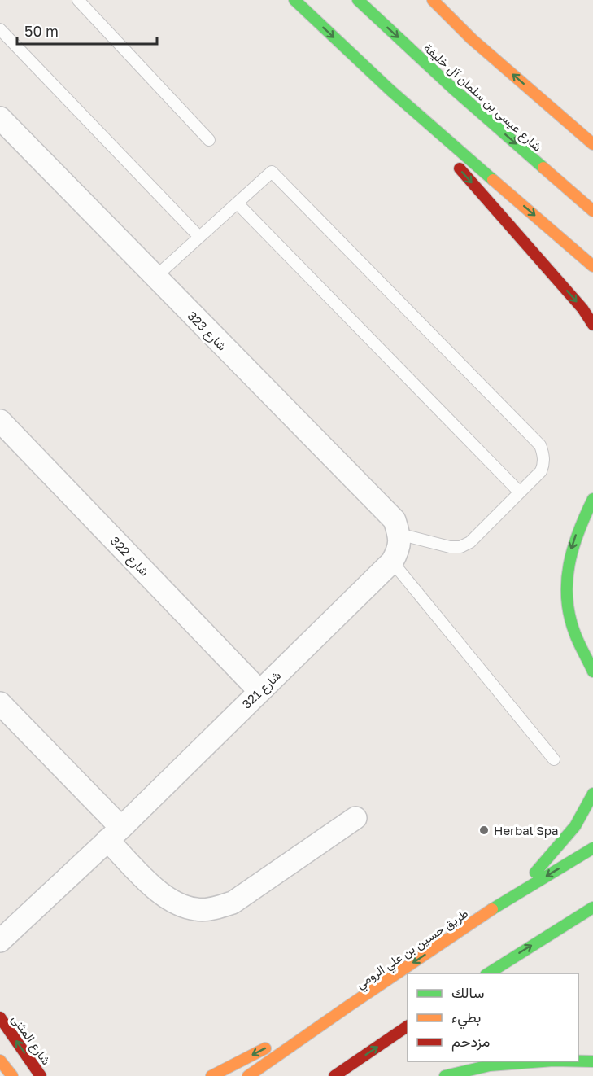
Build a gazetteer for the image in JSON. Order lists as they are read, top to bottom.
{
  "streets": {
    "main road": ["شارع عيسى بن سلمان آل خليفة", "طريق حسين بن علي الرومي", "شارع المثنى"],
    "street": ["شارع 323", "شارع 322", "شارع 321"]
  },
  "crossings": [
    ["شارع 323", "شارع 321"],
    ["شارع 322", "شارع 321"]
  ],
  "one_way": ["شارع المثنى"],
  "places": ["Herbal Spa"],
  "legend": ["سالك", "بطيء", "مزدحم"],
  "scale_bar": "50 m"
}
